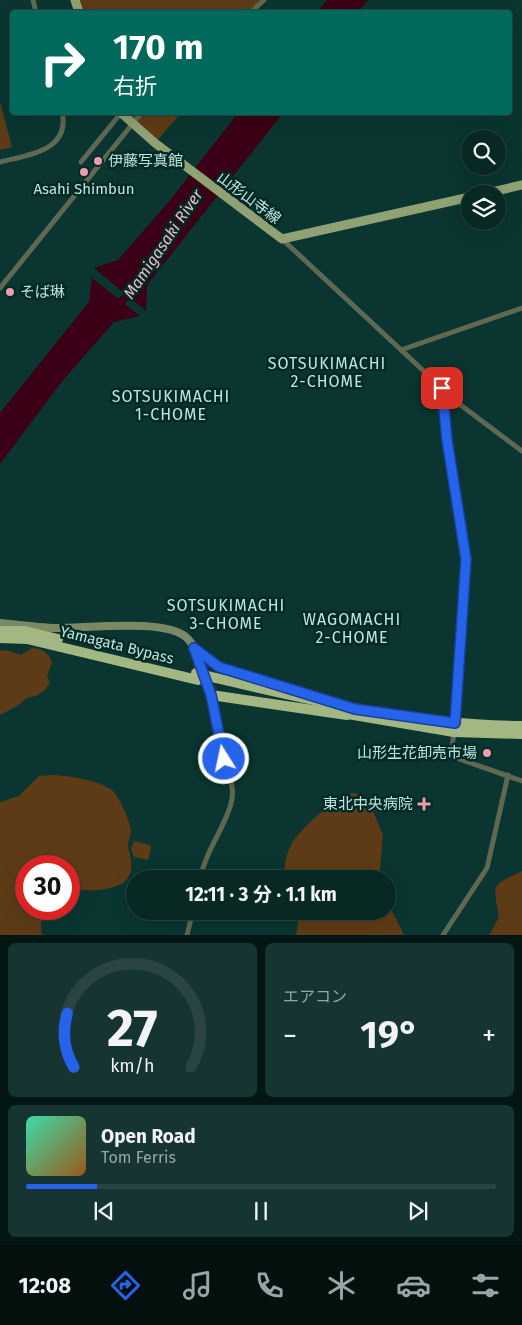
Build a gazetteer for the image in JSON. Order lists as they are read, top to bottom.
{
  "streets": {
    "highway": ["Yamagata Bypass"],
    "main road": ["山形山寺線"]
  },
  "districts": [
    "SOTSUKIMACHI 2-CHOME",
    "SOTSUKIMACHI 1-CHOME",
    "SOTSUKIMACHI 3-CHOME",
    "WAGOMACHI 2-CHOME"
  ],
  "water": ["Mamigasaki River"],
  "places": {
    "other": [
      "伊藤写真館",
      "Asahi Shimbun",
      "そば琳",
      "山形生花卸売市場"
    ],
    "health": ["東北中央病院"]
  },
  "page": {
    "turn": ["170 m", "右折"],
    "limit": "30",
    "trip": "12:11 · 3 分 · 1.1 km",
    "tile": "エアコン",
    "heat": ["−", "19°", "+"],
    "song": ["Open Road", "Tom Ferris"],
    "tabs": "12:08",
    "gauge": ["27", "km/h"]
  }
}
